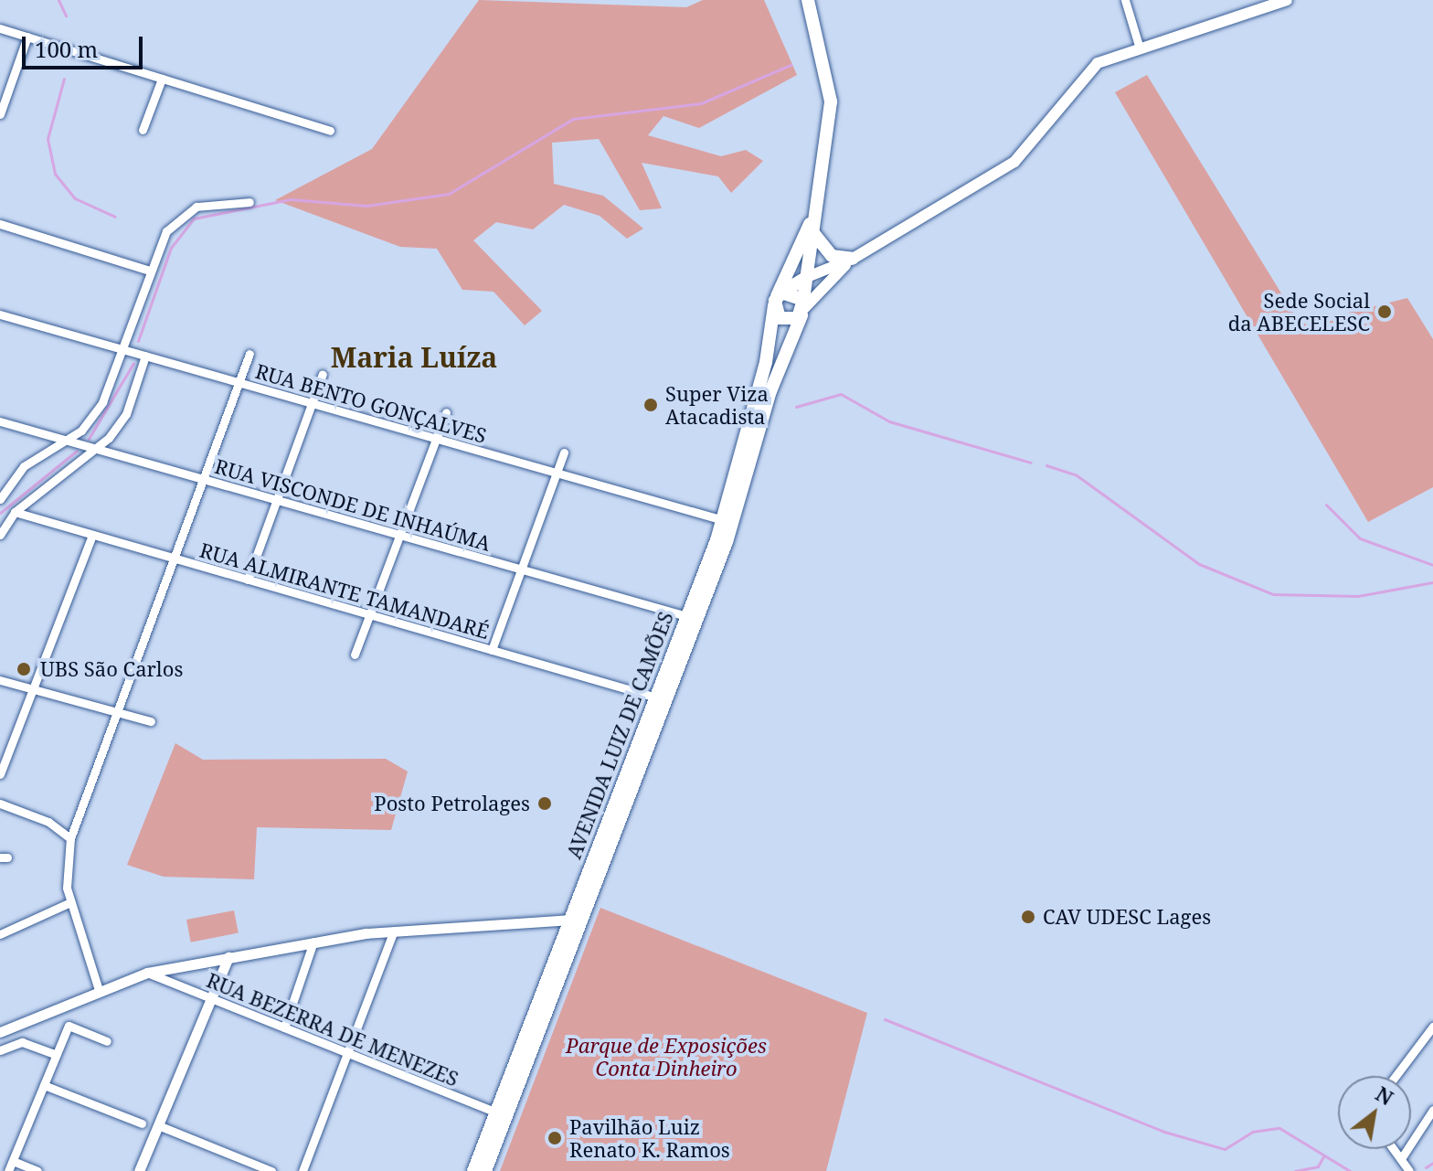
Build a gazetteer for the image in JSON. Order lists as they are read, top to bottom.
{
  "streets": {
    "main road": ["AVENIDA LUIZ DE CAMÕES"],
    "street": [
      "RUA BENTO GONÇALVES",
      "RUA VISCONDE DE INHAÚMA",
      "RUA ALMIRANTE TAMANDARÉ",
      "RUA BEZERRA DE MENEZES"
    ]
  },
  "crossings": [
    ["RUA BENTO GONÇALVES", "AVENIDA LUIZ DE CAMÕES"],
    ["RUA VISCONDE DE INHAÚMA", "AVENIDA LUIZ DE CAMÕES"],
    ["RUA ALMIRANTE TAMANDARÉ", "AVENIDA LUIZ DE CAMÕES"],
    ["AVENIDA LUIZ DE CAMÕES", "RUA BEZERRA DE MENEZES"]
  ],
  "districts": ["Maria Luíza"],
  "parks": ["Parque de Exposições Conta Dinheiro"],
  "places": [
    "Sede Social da ABECELESC",
    "Super Viza Atacadista",
    "UBS São Carlos",
    "Posto Petrolages",
    "CAV UDESC Lages",
    "Pavilhão Luiz Renato K. Ramos"
  ],
  "scale_bar": "100 m",
  "north": "top right"
}
